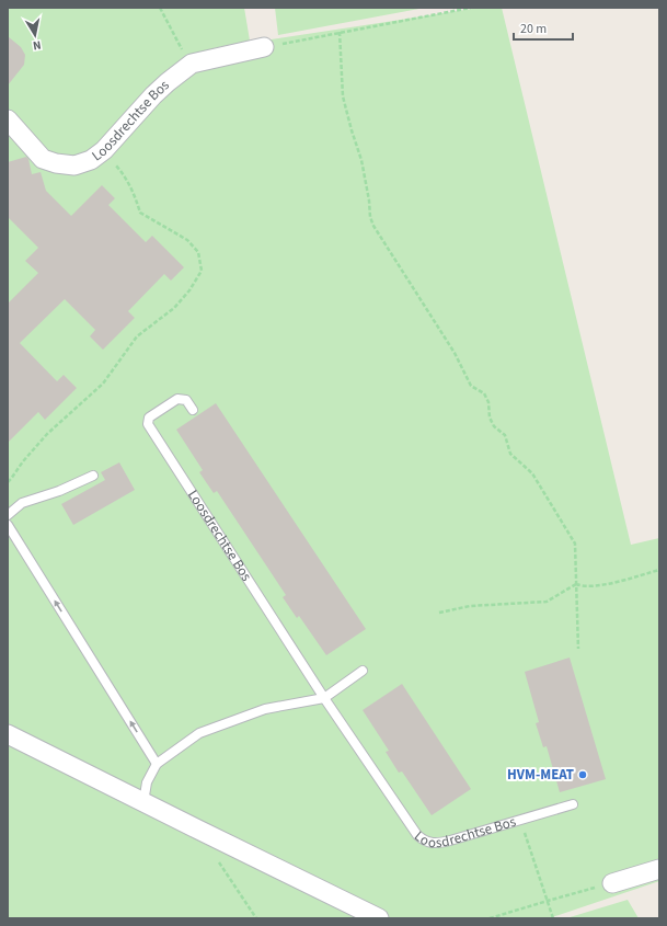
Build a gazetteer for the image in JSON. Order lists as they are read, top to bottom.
{
  "streets": {
    "street": ["Loosdrechtse Bos"]
  },
  "places": ["HVM-MEAT"],
  "scale_bar": "20 m",
  "north": "bottom"
}
